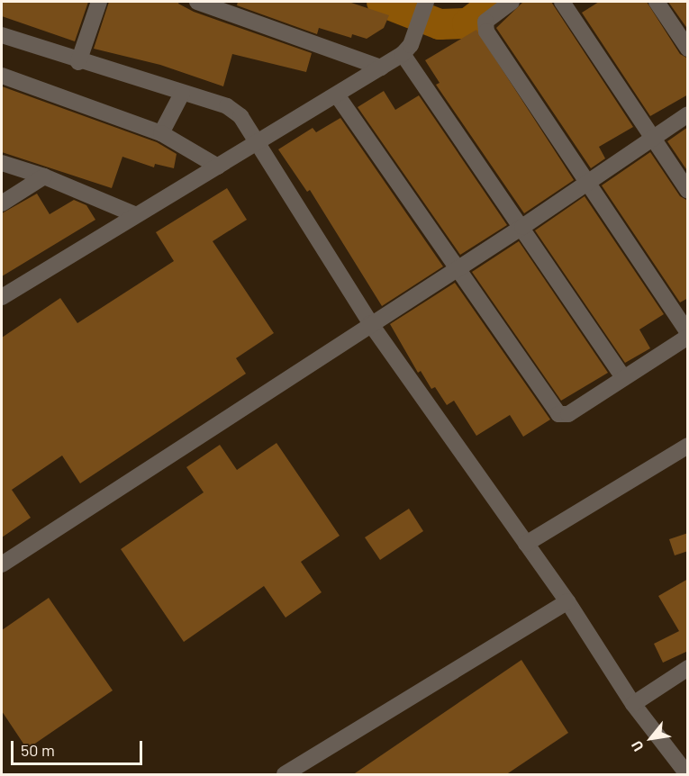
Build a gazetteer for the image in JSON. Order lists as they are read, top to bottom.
{
  "scale_bar": "50 m",
  "north": "bottom left"
}
